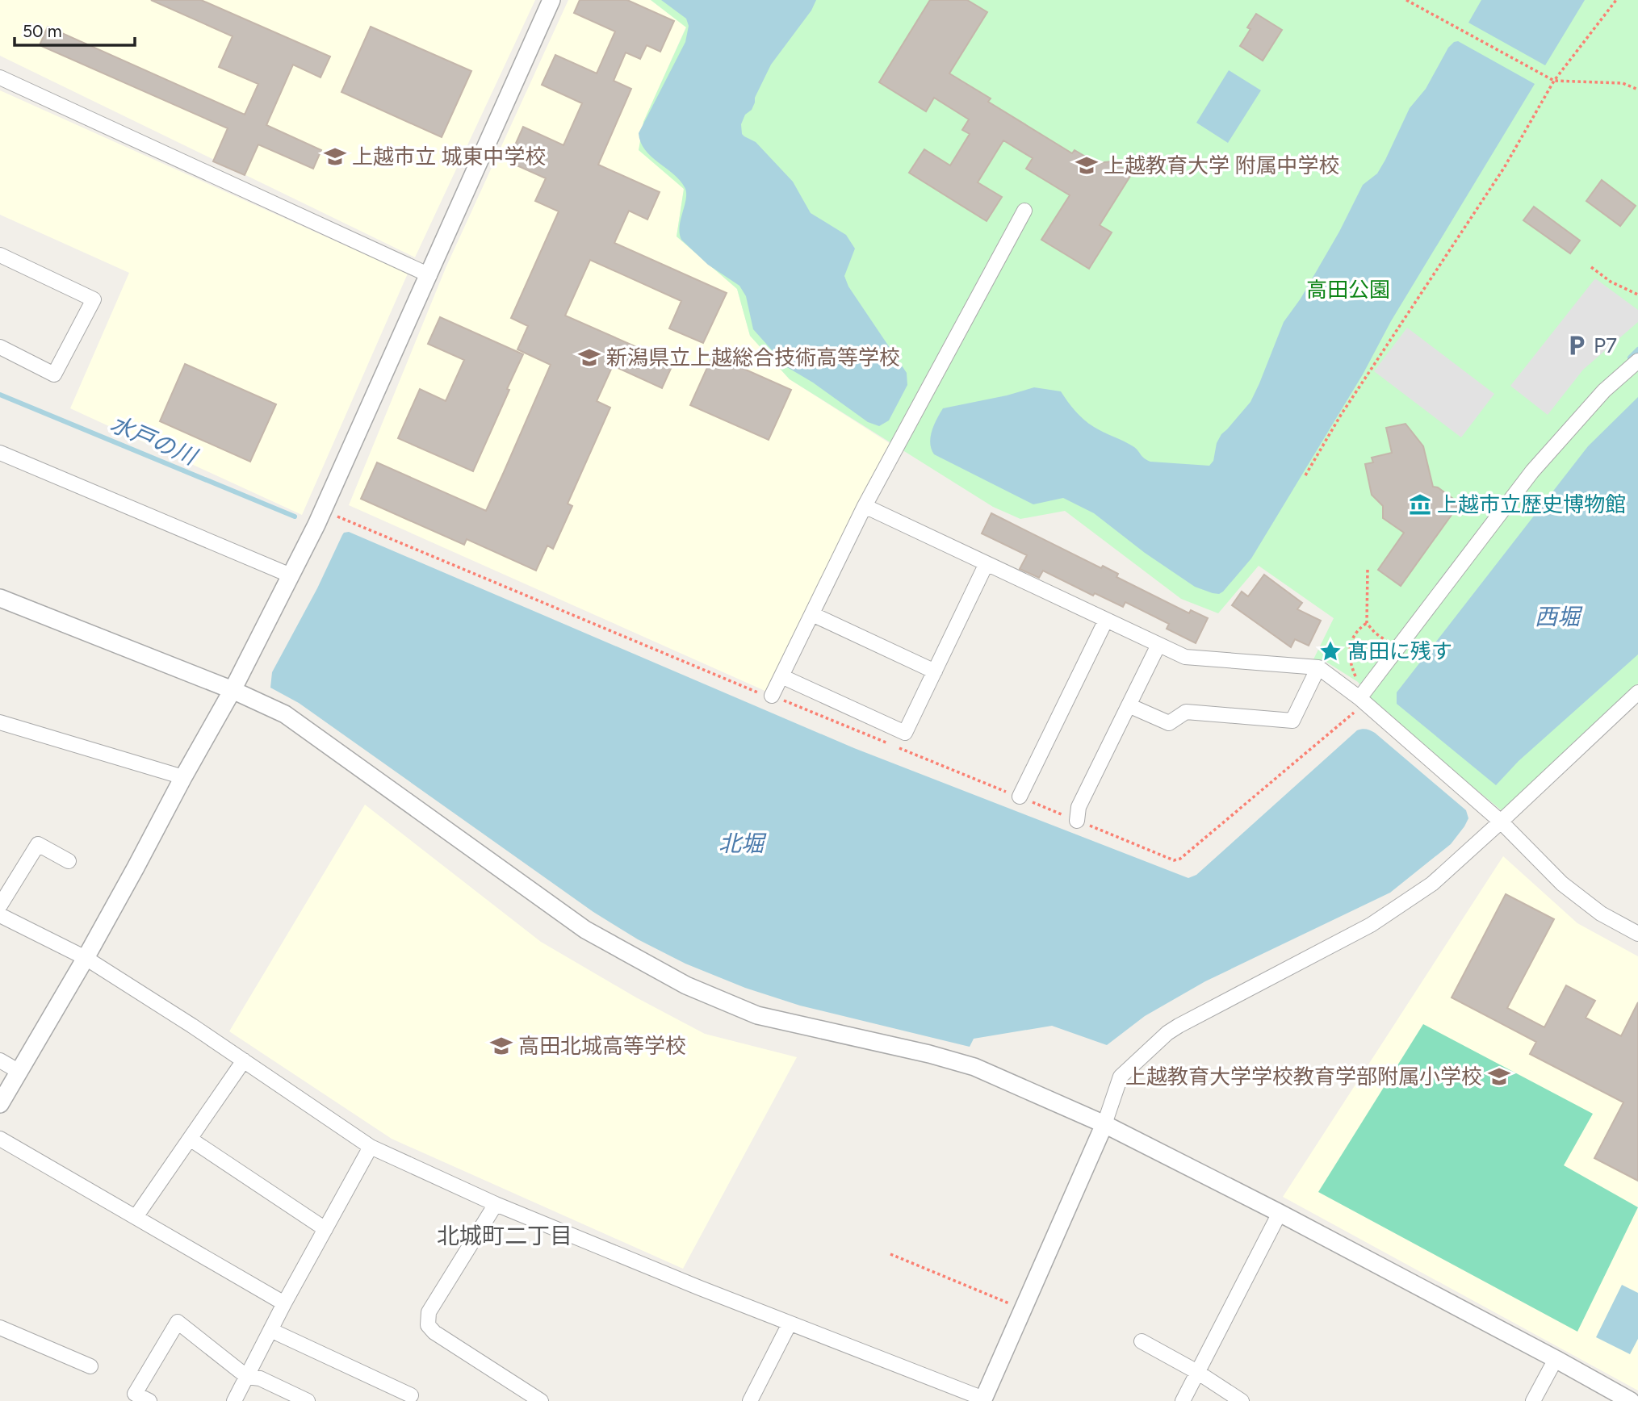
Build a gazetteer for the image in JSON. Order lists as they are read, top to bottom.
{
  "districts": ["北城町二丁目"],
  "water": ["水戸の川", "西堀", "北堀"],
  "parks": ["高田公園"],
  "places": {
    "school or university": [
      "上越市立 城東中学校",
      "上越教育大学 附属中学校",
      "新潟県立上越総合技術高等学校",
      "高田北城高等学校",
      "上越教育大学学校教育学部附属小学校"
    ],
    "parking": ["P7"],
    "museum": ["上越市立歴史博物館"],
    "place": ["髙田に残す"]
  },
  "scale_bar": "50 m"
}
